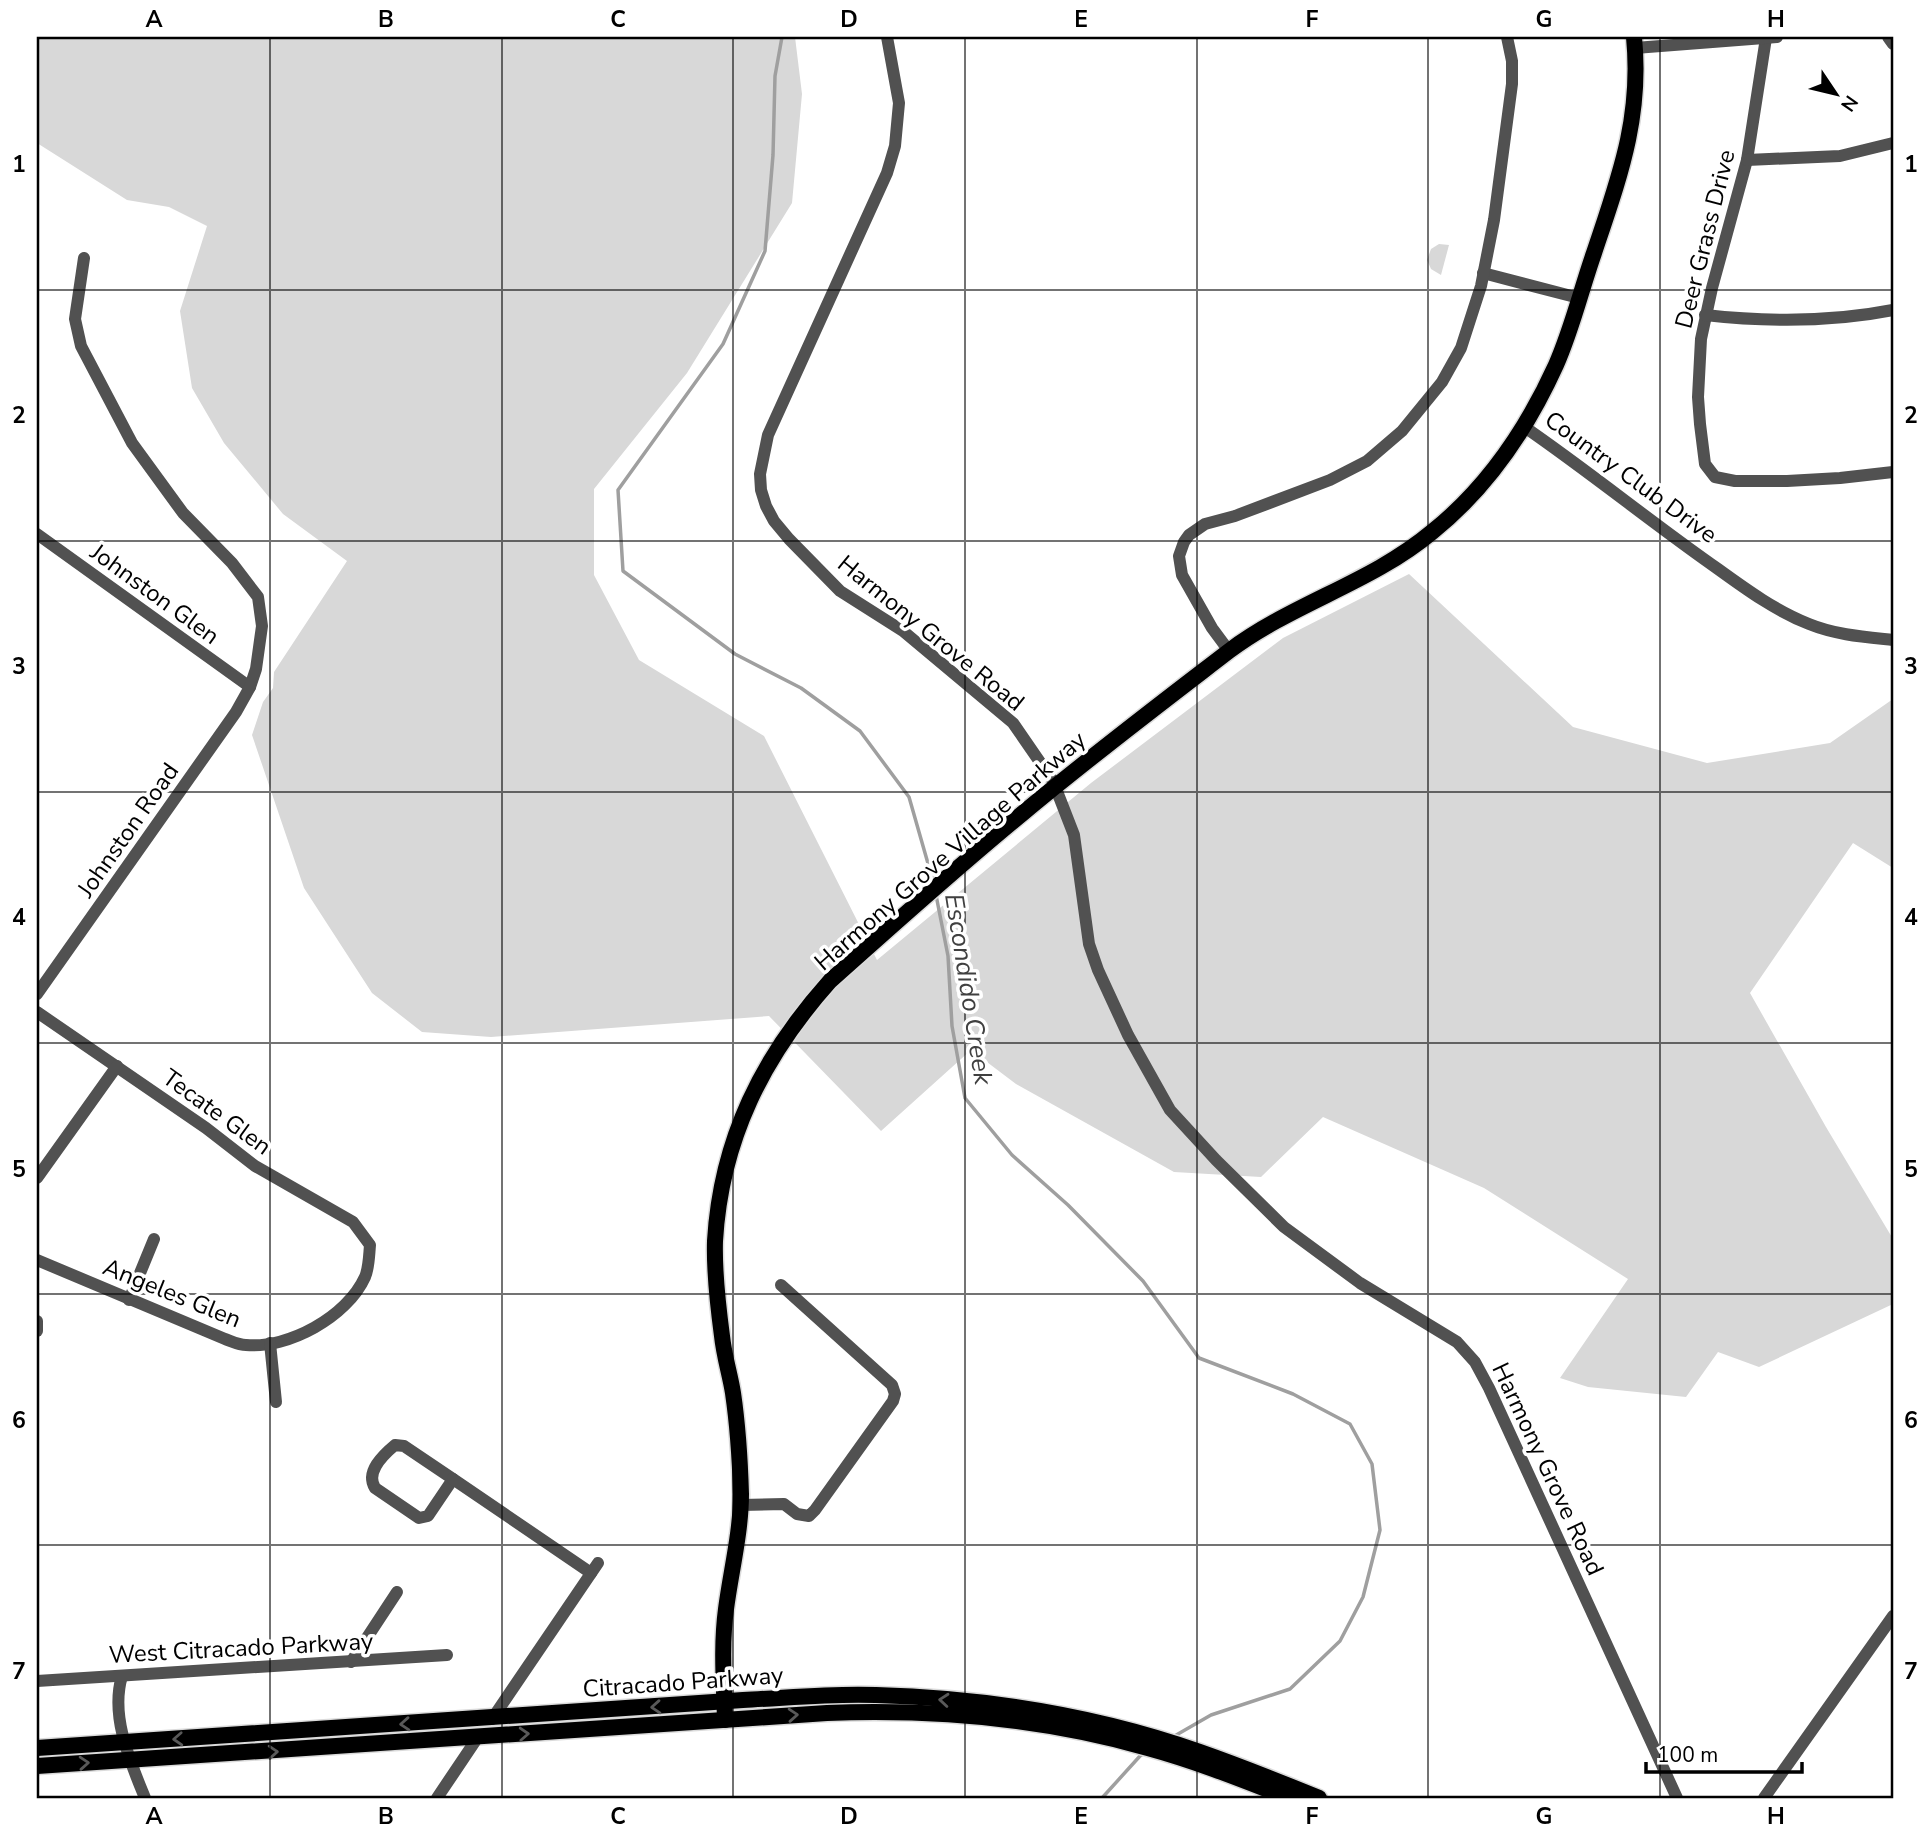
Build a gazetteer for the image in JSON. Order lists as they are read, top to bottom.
{
  "streets": {
    "main road": ["Country Club Drive", "Harmony Grove Village Parkway", "Citracado Parkway"],
    "street": [
      "Deer Grass Drive",
      "Johnston Glen",
      "Harmony Grove Road",
      "Johnston Road",
      "Tecate Glen",
      "Angeles Glen",
      "West Citracado Parkway"
    ]
  },
  "crossings": [
    ["Country Club Drive", "Harmony Grove Village Parkway"],
    ["Johnston Glen", "Johnston Road"],
    ["Harmony Grove Road", "Harmony Grove Village Parkway"],
    ["Harmony Grove Village Parkway", "Citracado Parkway"],
    ["Tecate Glen", "Angeles Glen"]
  ],
  "water": ["Escondido Creek"],
  "scale_bar": "100 m",
  "north": "bottom right",
  "grid": {
    "columns": [
      "A",
      "B",
      "C",
      "D",
      "E",
      "F",
      "G",
      "H"
    ],
    "rows": [
      "1",
      "2",
      "3",
      "4",
      "5",
      "6",
      "7"
    ]
  }
}
